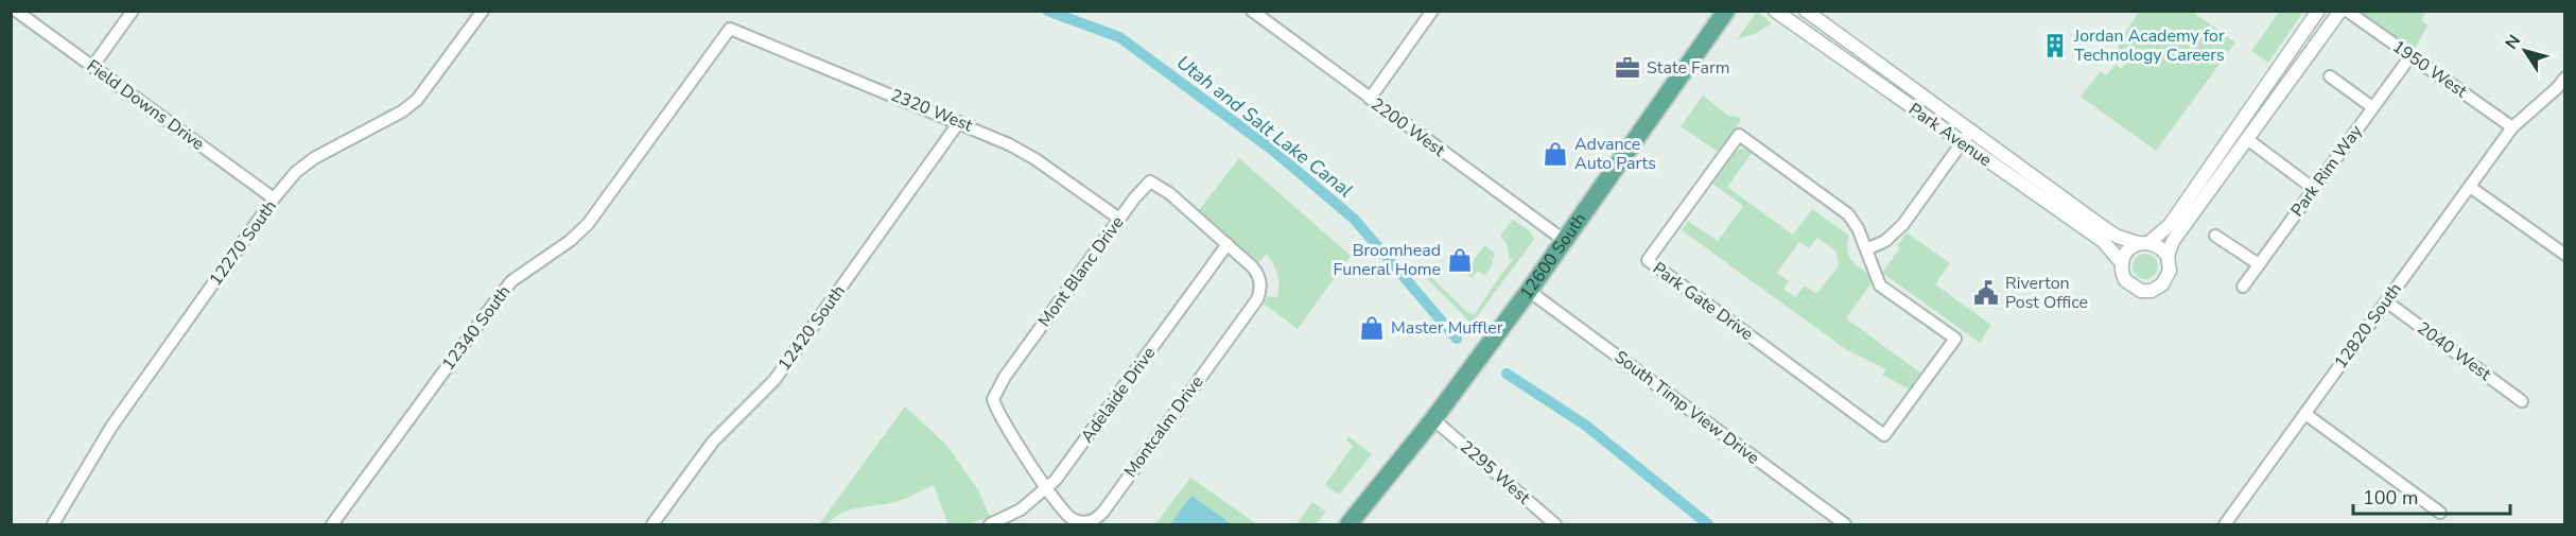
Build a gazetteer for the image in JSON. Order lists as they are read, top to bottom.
{
  "streets": {
    "main road": ["12600 South"],
    "street": [
      "1950 West",
      "Field Downs Drive",
      "2320 West",
      "2200 West",
      "Park Avenue",
      "Park Rim Way",
      "12270 South",
      "Mont Blanc Drive",
      "Park Gate Drive",
      "12820 South",
      "12340 South",
      "12420 South",
      "2040 West",
      "Adelaide Drive",
      "South Timp View Drive",
      "Montcalm Drive",
      "2295 West"
    ]
  },
  "crossings": [
    ["1950 West", "Park Rim Way"],
    ["1950 West", "12820 South"],
    ["Field Downs Drive", "12270 South"],
    ["2320 West", "Mont Blanc Drive"],
    ["2320 West", "12340 South"],
    ["2320 West", "12420 South"],
    ["2200 West", "12600 South"],
    ["12600 South", "South Timp View Drive"],
    ["12600 South", "2295 West"],
    ["Mont Blanc Drive", "Adelaide Drive"],
    ["Mont Blanc Drive", "Montcalm Drive"],
    ["12820 South", "2040 West"],
    ["Adelaide Drive", "Montcalm Drive"]
  ],
  "water": ["Utah and Salt Lake Canal"],
  "places": {
    "building": ["Jordan Academy for Technology Careers"],
    "office": ["State Farm"],
    "shop": ["Advance Auto Parts", "Broomhead Funeral Home", "Master Muffler"],
    "public building": ["Riverton Post Office"]
  },
  "scale_bar": "100 m",
  "north": "top left"
}
